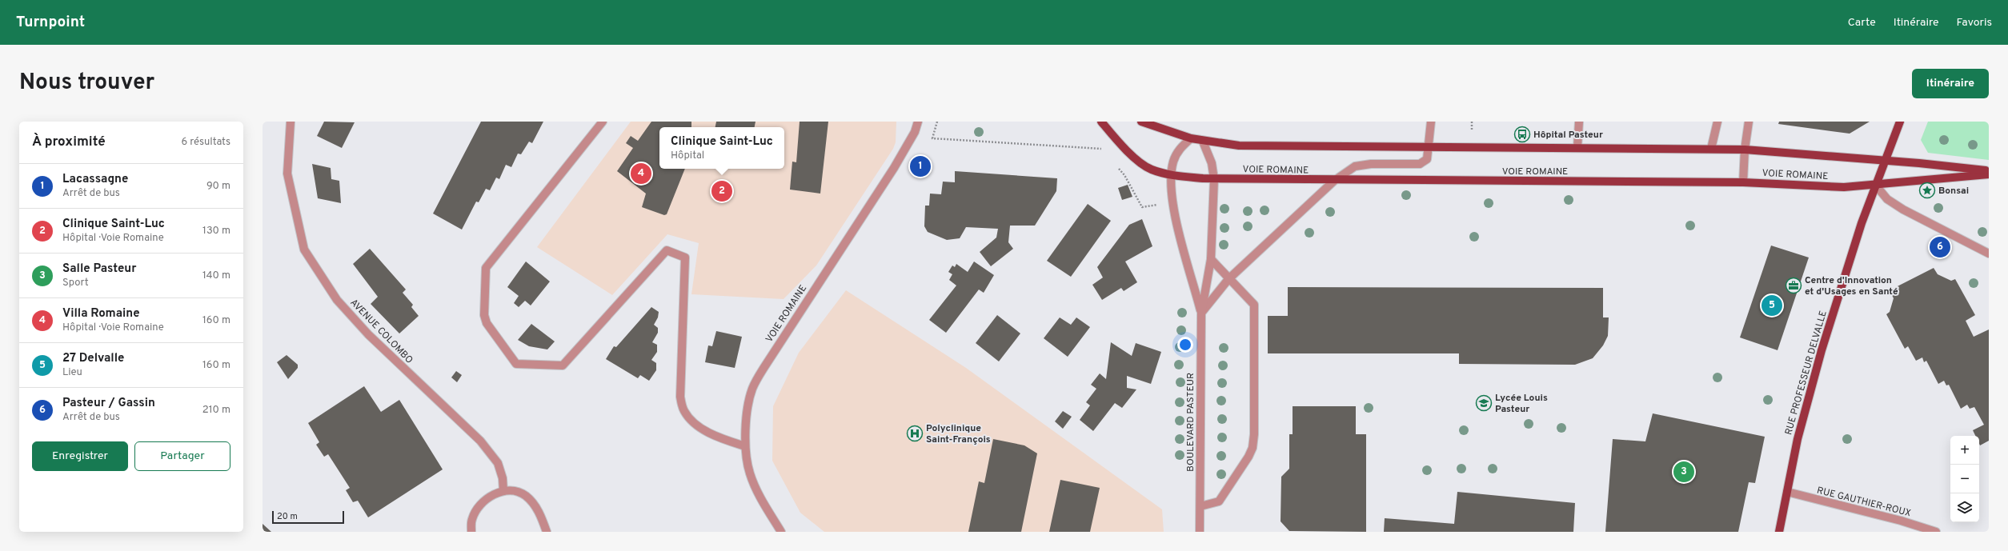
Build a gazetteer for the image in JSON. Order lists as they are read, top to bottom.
{
  "streets": {
    "main road": ["VOIE ROMAINE", "RUE PROFESSEUR DELVALLE"],
    "street": ["AVENUE COLOMBO", "BOULEVARD PASTEUR", "RUE GAUTHIER-ROUX"]
  },
  "crossings": [
    ["VOIE ROMAINE", "RUE PROFESSEUR DELVALLE"],
    ["VOIE ROMAINE", "BOULEVARD PASTEUR"],
    ["RUE PROFESSEUR DELVALLE", "RUE GAUTHIER-ROUX"]
  ],
  "places": {
    "bus stop": ["Hôpital Pasteur"],
    "place": ["Bonsai"],
    "office": ["Centre d'Innovation et d'Usages en Santé"],
    "school or university": ["Lycée Louis Pasteur"],
    "hospital": ["Polyclinique Saint-François"]
  },
  "scale_bar": "20 m",
  "page": {
    "header": "Turnpoint",
    "nav": ["Carte", "Itinéraire", "Favoris"],
    "title": "Nous trouver",
    "buttons": [
      "Itinéraire",
      ["Enregistrer", "Partager"]
    ],
    "heading": ["À proximité", "6 résultats"],
    "popup": ["Clinique Saint-Luc", "Hôpital"],
    "pins": [
      "1",
      "4",
      "2",
      "6",
      "5",
      "3"
    ],
    "list": [
      {
        "mark": "1",
        "name": "Lacassagne",
        "note": "Arrêt de bus",
        "value": "90 m"
      },
      {
        "mark": "2",
        "name": "Clinique Saint-Luc",
        "note": "Hôpital · Voie Romaine",
        "value": "130 m"
      },
      {
        "mark": "3",
        "name": "Salle Pasteur",
        "note": "Sport",
        "value": "140 m"
      },
      {
        "mark": "4",
        "name": "Villa Romaine",
        "note": "Hôpital · Voie Romaine",
        "value": "160 m"
      },
      {
        "mark": "5",
        "name": "27 Delvalle",
        "note": "Lieu",
        "value": "160 m"
      },
      {
        "mark": "6",
        "name": "Pasteur / Gassin",
        "note": "Arrêt de bus",
        "value": "210 m"
      }
    ],
    "map_buttons": ["+", "−"],
    "scale": "20 m"
  }
}
